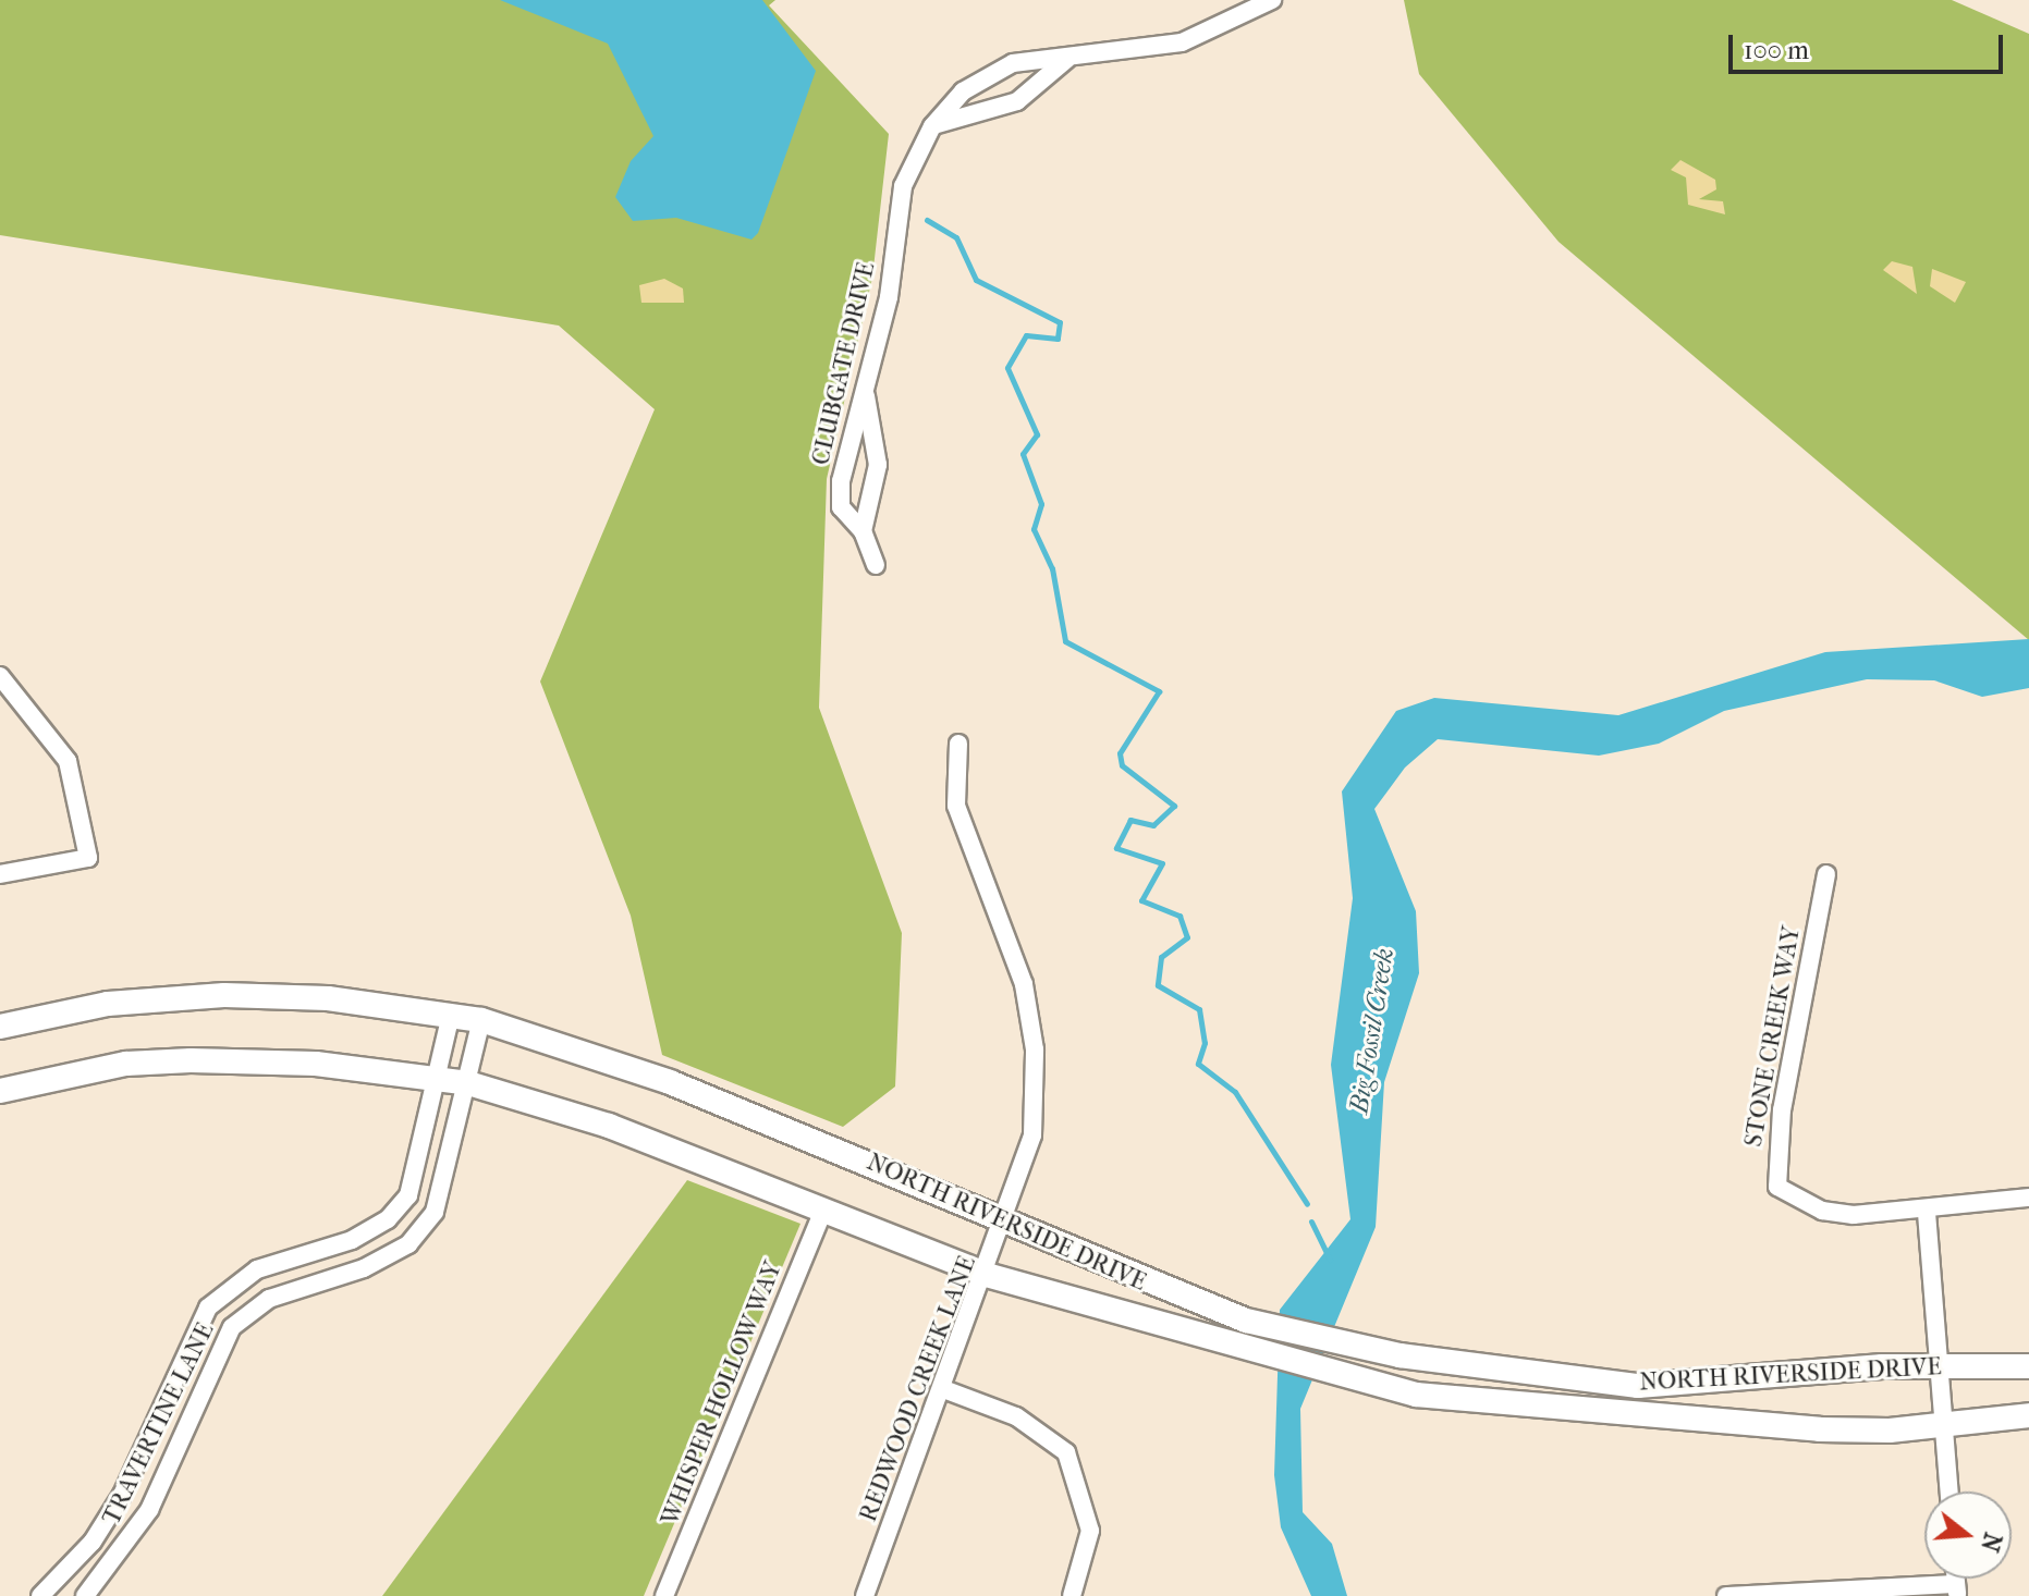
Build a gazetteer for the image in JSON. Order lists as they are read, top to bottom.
{
  "streets": {
    "main road": ["NORTH RIVERSIDE DRIVE"],
    "street": [
      "CLUBGATE DRIVE",
      "STONE CREEK WAY",
      "REDWOOD CREEK LANE",
      "WHISPER HOLLOW WAY",
      "TRAVERTINE LANE"
    ]
  },
  "crossings": [
    ["NORTH RIVERSIDE DRIVE", "REDWOOD CREEK LANE"],
    ["NORTH RIVERSIDE DRIVE", "WHISPER HOLLOW WAY"],
    ["NORTH RIVERSIDE DRIVE", "TRAVERTINE LANE"]
  ],
  "water": ["Big Fossil Creek"],
  "scale_bar": "100 m",
  "north": "right"
}
